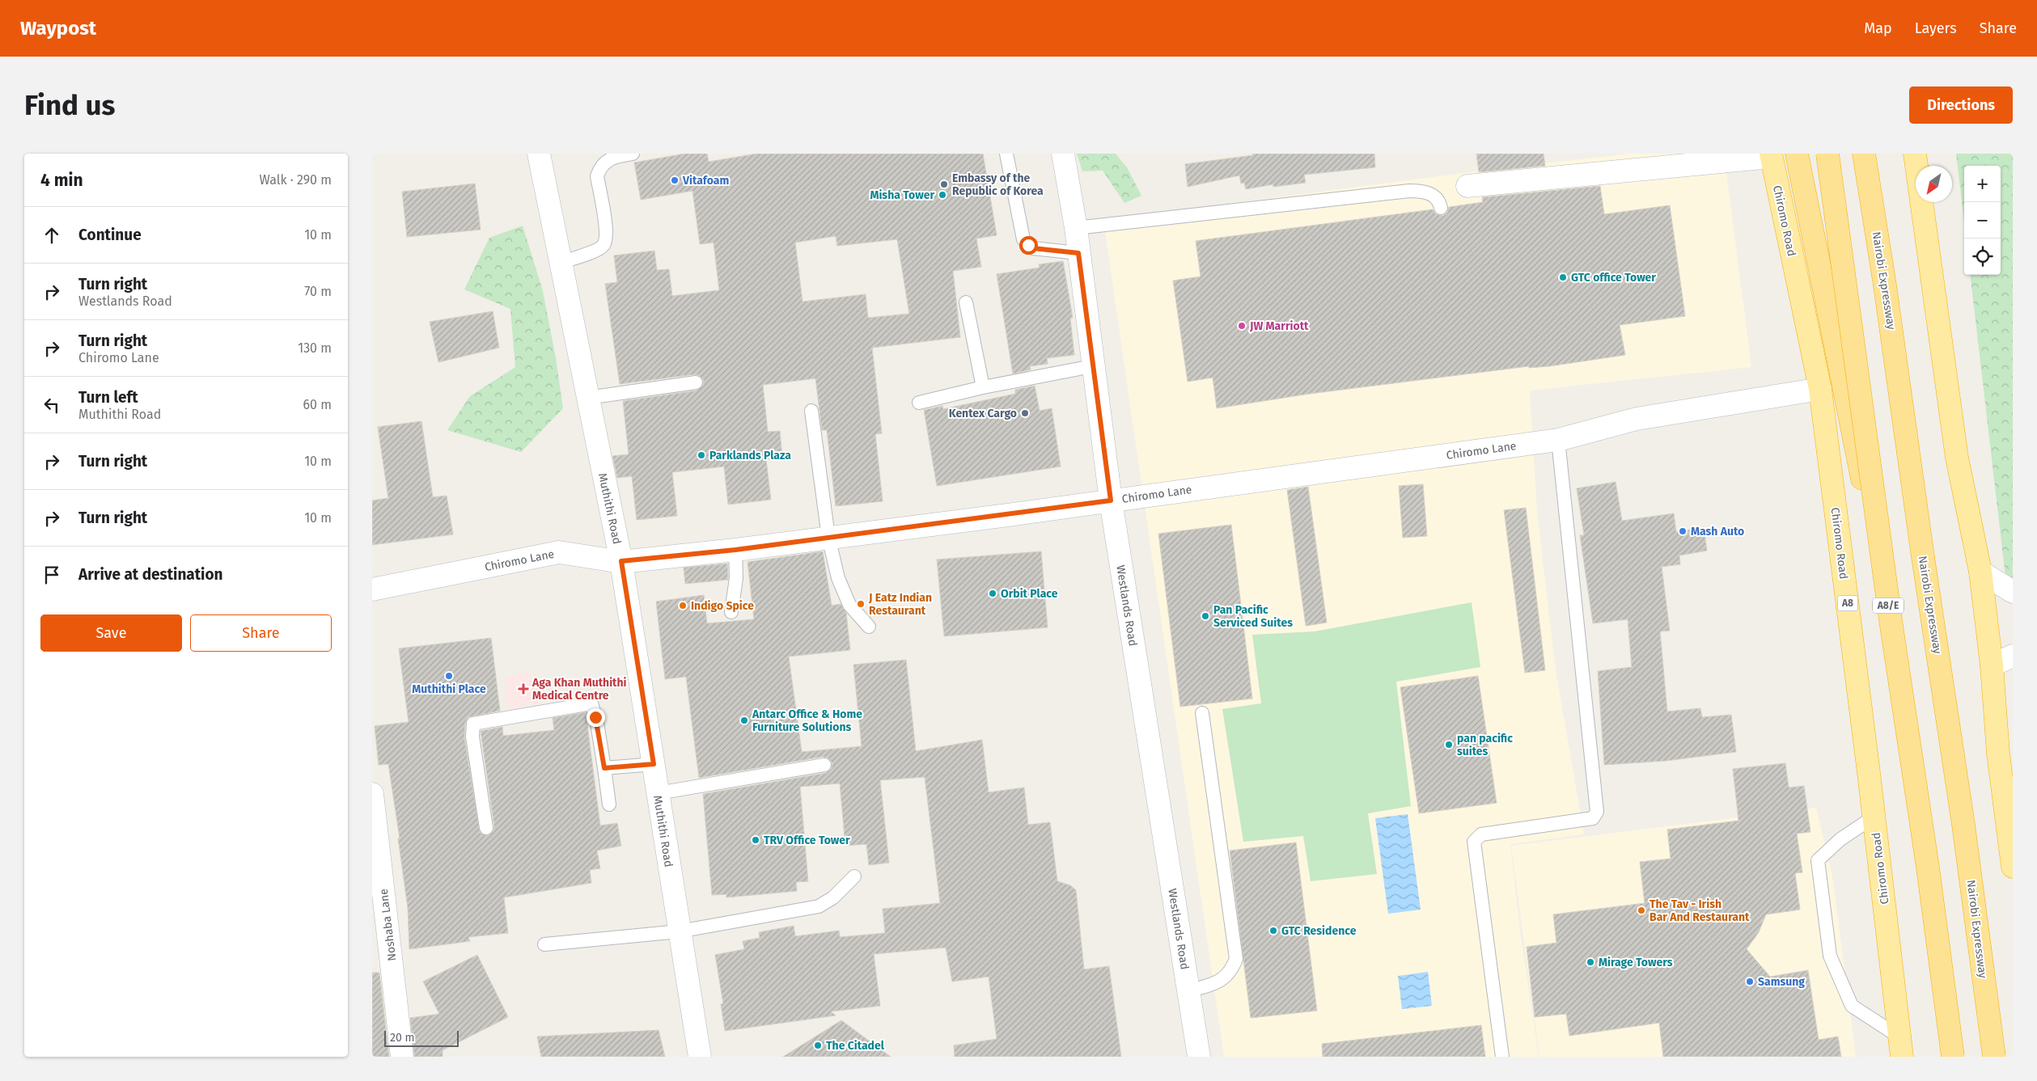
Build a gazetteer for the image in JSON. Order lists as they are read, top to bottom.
{
  "streets": {
    "highway": [
      "Chiromo Road",
      "Nairobi Expressway",
      "A8",
      "A8/E"
    ],
    "street": [
      "Chiromo Lane",
      "Muthithi Road",
      "Westlands Road",
      "Noshaba Lane"
    ]
  },
  "crossings": [
    ["Chiromo Road", "Chiromo Lane"],
    ["Chiromo Lane", "Muthithi Road"],
    ["Chiromo Lane", "Westlands Road"]
  ],
  "places": {
    "other": [
      "Vitafoam",
      "Embassy of the Republic of Korea",
      "Misha Tower",
      "GTC office Tower",
      "JW Marriott",
      "Kentex Cargo",
      "Parklands Plaza",
      "Mash Auto",
      "Orbit Place",
      "J Eatz Indian Restaurant",
      "Indigo Spice",
      "Pan Pacific Serviced Suites",
      "Muthithi Place",
      "Antarc Office & Home Furniture Solutions",
      "pan pacific suites",
      "TRV Office Tower",
      "The Tav - Irish Bar And Restaurant",
      "GTC Residence",
      "Mirage Towers",
      "Samsung",
      "The Citadel"
    ],
    "health": ["Aga Khan Muthithi Medical Centre"]
  },
  "scale_bar": "20 m",
  "north": "bottom left",
  "page": {
    "header": "Waypost",
    "nav": ["Map", "Layers", "Share"],
    "buttons": [
      "Directions",
      ["Save", "Share"]
    ],
    "title": "Find us",
    "heading": ["4 min", "Walk · 290 m"],
    "map_buttons": ["+", "−"],
    "list": [
      ["Continue", "10 m"],
      ["Turn right", "Westlands Road", "70 m"],
      ["Turn right", "Chiromo Lane", "130 m"],
      ["Turn left", "Muthithi Road", "60 m"],
      ["Turn right", "10 m"],
      ["Turn right", "10 m"],
      "Arrive at destination"
    ],
    "scale": "20 m"
  }
}
